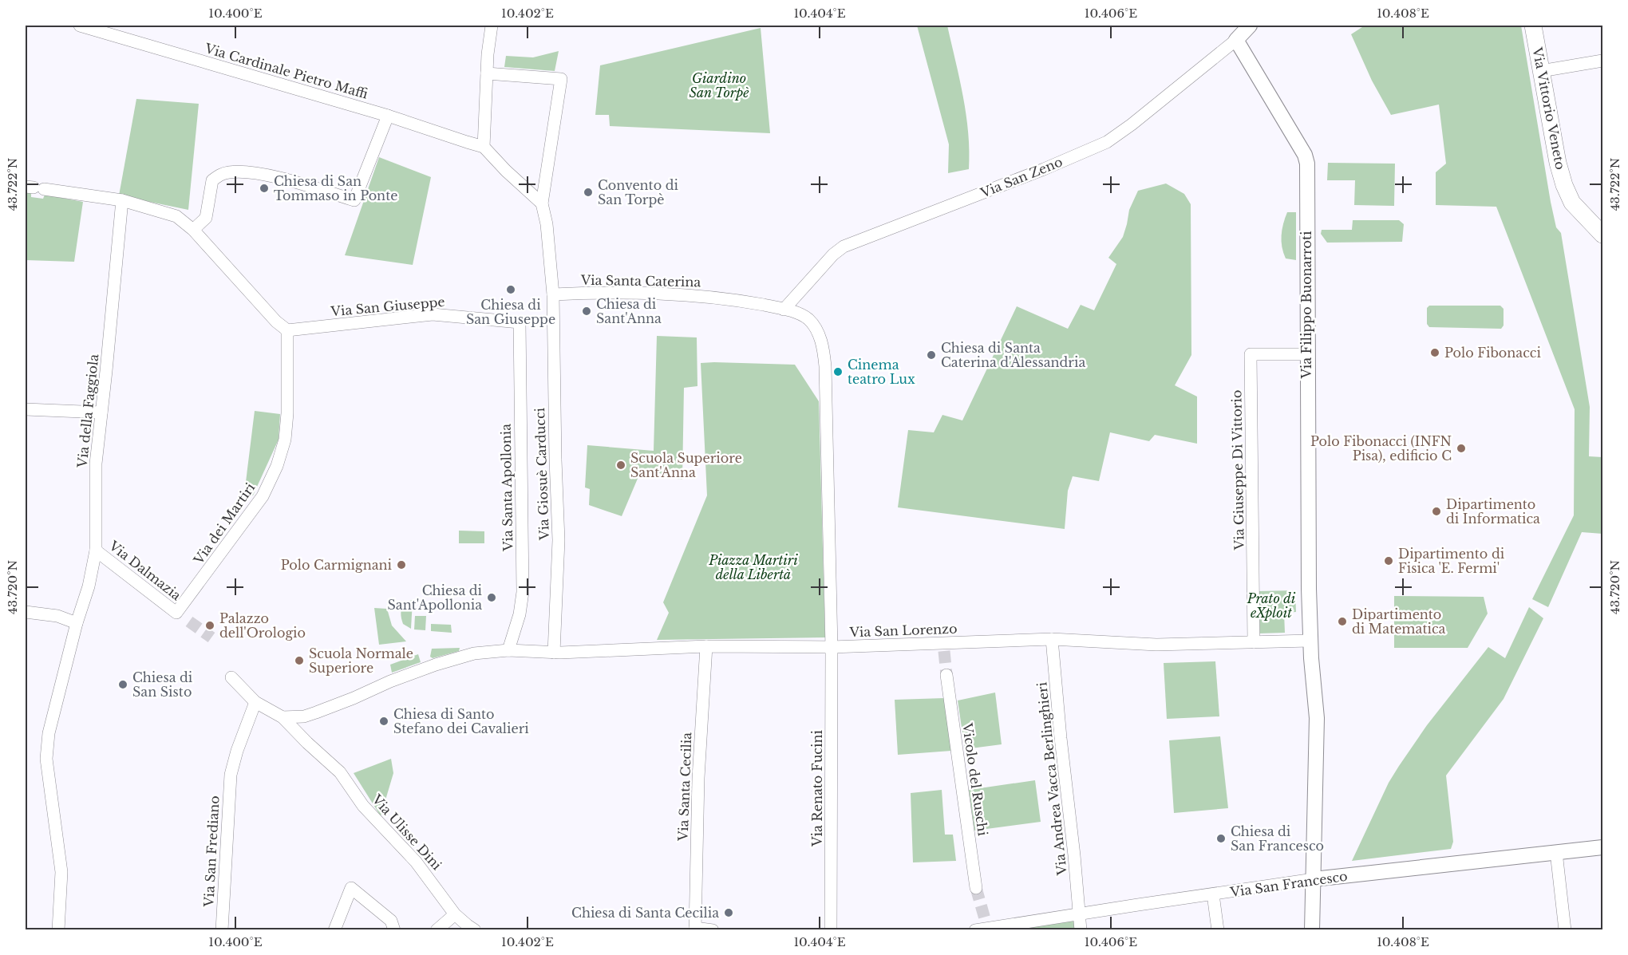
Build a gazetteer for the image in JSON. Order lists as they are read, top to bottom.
{
  "streets": {
    "main road": ["Via Vittorio Veneto"],
    "street": [
      "Via Cardinale Pietro Maffi",
      "Via San Zeno",
      "Via Santa Caterina",
      "Via Filippo Buonarroti",
      "Via San Giuseppe",
      "Via della Faggiola",
      "Via Giuseppe Di Vittorio",
      "Via Giosuè Carducci",
      "Via Santa Apollonia",
      "Via dei Martiri",
      "Via Dalmazia",
      "Via San Lorenzo",
      "Via Andrea Vacca Berlinghieri",
      "Vicolo del Ruschi",
      "Via Santa Cecilia",
      "Via Renato Fucini",
      "Via Ulisse Dini",
      "Via San Frediano",
      "Via San Francesco"
    ]
  },
  "crossings": [
    ["Via San Zeno", "Via Santa Caterina"],
    ["Via San Zeno", "Via Filippo Buonarroti"],
    ["Via Santa Caterina", "Via Giosuè Carducci"],
    ["Via Santa Caterina", "Via San Lorenzo"],
    ["Via Santa Caterina", "Via Renato Fucini"],
    ["Via Filippo Buonarroti", "Via Giuseppe Di Vittorio"],
    ["Via Filippo Buonarroti", "Via San Lorenzo"],
    ["Via Filippo Buonarroti", "Via San Francesco"],
    ["Via San Giuseppe", "Via Santa Apollonia"],
    ["Via San Giuseppe", "Via dei Martiri"],
    ["Via della Faggiola", "Via Dalmazia"],
    ["Via Giuseppe Di Vittorio", "Via San Lorenzo"],
    ["Via Giosuè Carducci", "Via San Lorenzo"],
    ["Via Santa Apollonia", "Via San Lorenzo"],
    ["Via dei Martiri", "Via Dalmazia"],
    ["Via San Lorenzo", "Via Andrea Vacca Berlinghieri"],
    ["Via San Lorenzo", "Via Santa Cecilia"],
    ["Via San Lorenzo", "Via Renato Fucini"],
    ["Via San Lorenzo", "Via Ulisse Dini"],
    ["Via Andrea Vacca Berlinghieri", "Via San Francesco"],
    ["Via Ulisse Dini", "Via San Frediano"]
  ],
  "parks": ["Giardino San Torpè", "Piazza Martiri della Libertà", "Prato di eXploit"],
  "places": [
    "Chiesa di San Tommaso in Ponte",
    "Convento di San Torpè",
    "Chiesa di San Giuseppe",
    "Chiesa di Sant'Anna",
    "Polo Fibonacci",
    "Chiesa di Santa Caterina d'Alessandria",
    "Cinema teatro Lux",
    "Polo Fibonacci (INFN Pisa), edificio C",
    "Scuola Superiore Sant'Anna",
    "Dipartimento di Informatica",
    "Dipartimento di Fisica 'E. Fermi'",
    "Polo Carmignani",
    "Chiesa di Sant'Apollonia",
    "Dipartimento di Matematica",
    "Palazzo dell'Orologio",
    "Scuola Normale Superiore",
    "Chiesa di San Sisto",
    "Chiesa di Santo Stefano dei Cavalieri",
    "Chiesa di San Francesco",
    "Chiesa di Santa Cecilia"
  ],
  "coordinates": [
    "10.400°E",
    "10.402°E",
    "10.404°E",
    "10.406°E",
    "10.408°E",
    "43.722°N",
    "43.720°N"
  ]
}
